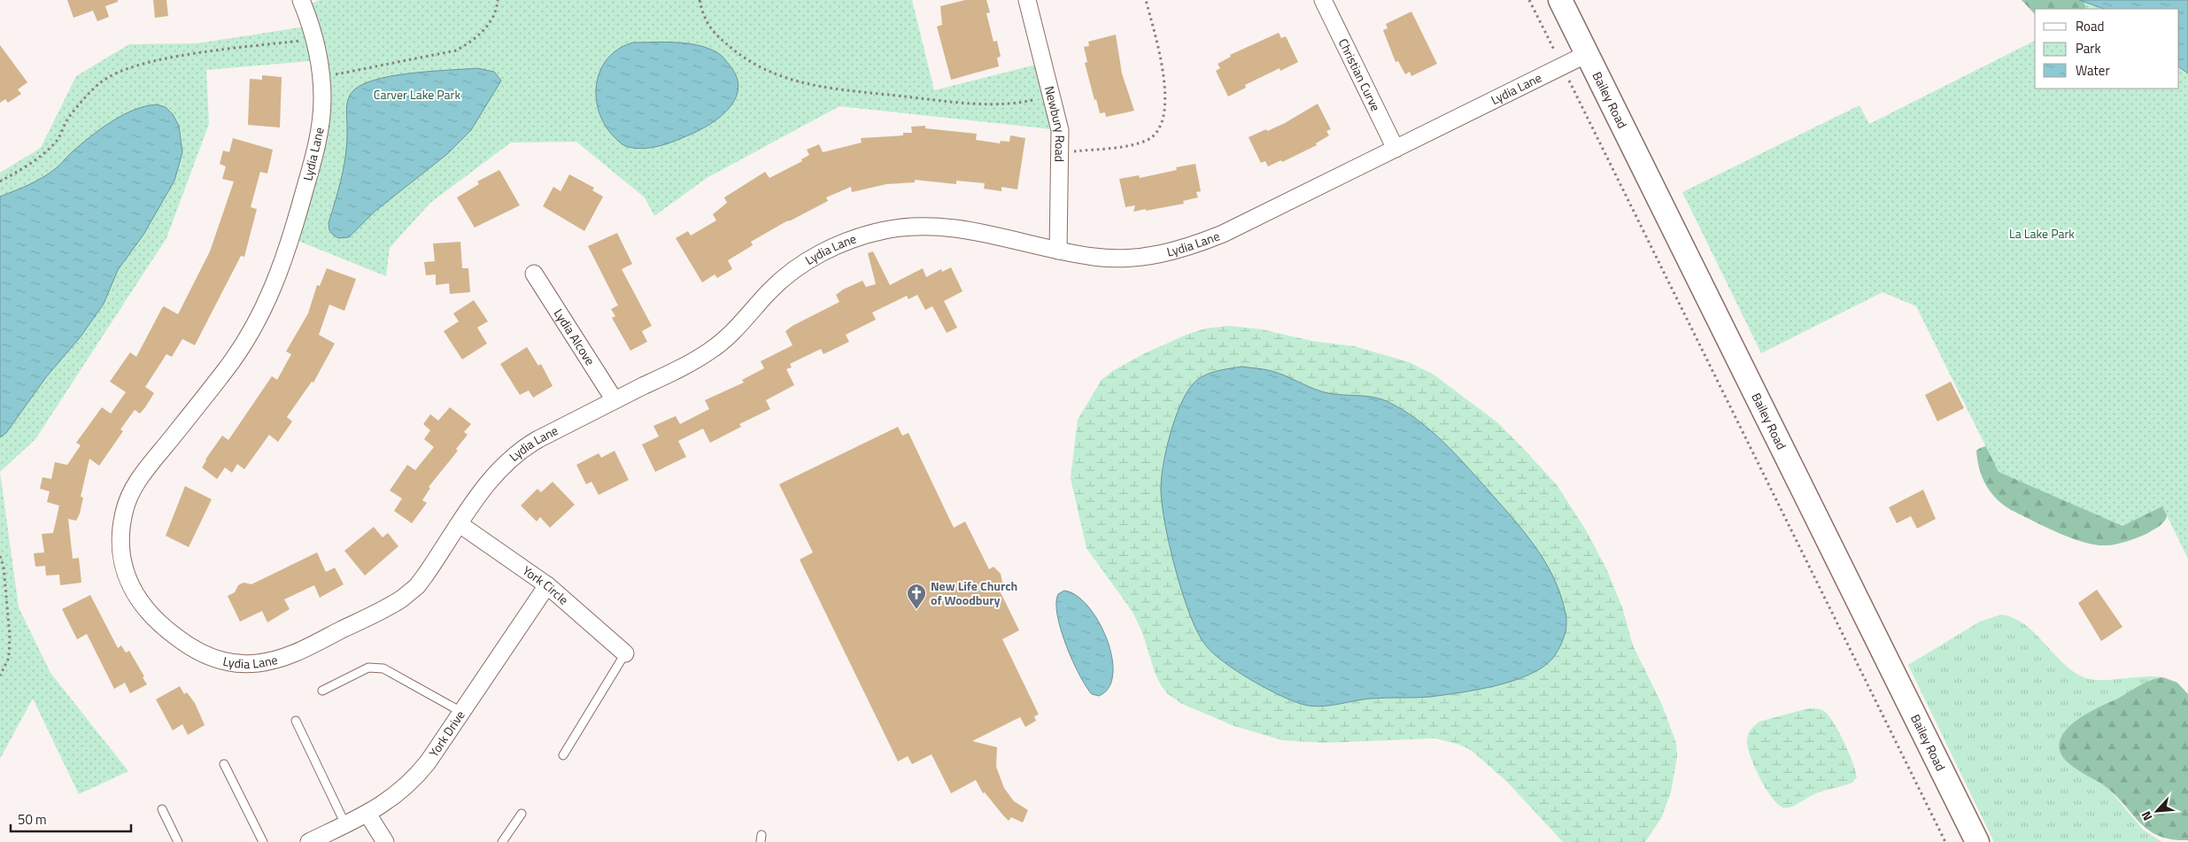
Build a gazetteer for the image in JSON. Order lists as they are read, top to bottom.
{
  "streets": {
    "main road": ["Bailey Road"],
    "street": [
      "Christian Curve",
      "Lydia Lane",
      "Newbury Road",
      "Lydia Alcove",
      "York Circle",
      "York Drive"
    ]
  },
  "crossings": [
    ["Christian Curve", "Lydia Lane"],
    ["Lydia Lane", "Bailey Road"],
    ["Lydia Lane", "Newbury Road"],
    ["Lydia Lane", "Lydia Alcove"],
    ["Lydia Lane", "York Circle"],
    ["York Circle", "York Drive"]
  ],
  "parks": ["Carver Lake Park", "La Lake Park"],
  "places": {
    "church": ["New Life Church of Woodbury"]
  },
  "legend": ["Road", "Park", "Water"],
  "scale_bar": "50 m",
  "north": "bottom left"
}
